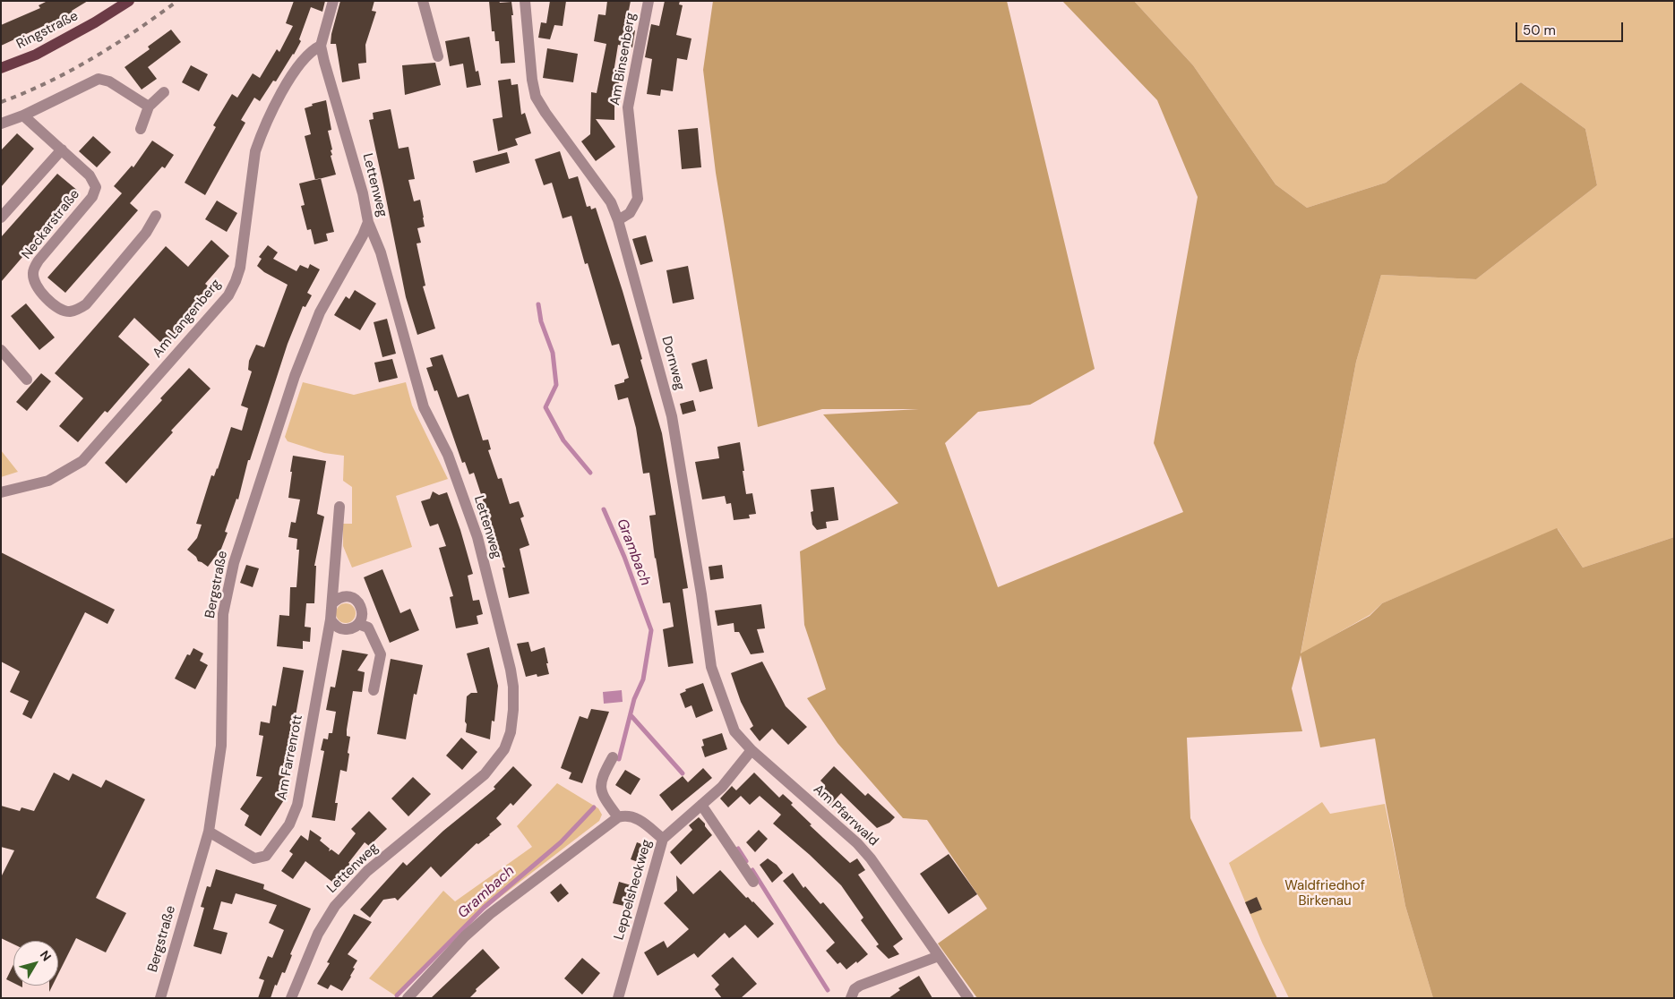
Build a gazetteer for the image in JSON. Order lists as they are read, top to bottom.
{
  "streets": {
    "main road": ["Ringstraße"],
    "street": [
      "Am Binsenberg",
      "Lettenweg",
      "Neckarstraße",
      "Am Langenberg",
      "Dornweg",
      "Bergstraße",
      "Am Farrenrott",
      "Am Pfarrwald",
      "Leppelsheckweg"
    ]
  },
  "crossings": [
    ["Am Binsenberg", "Dornweg"],
    ["Lettenweg", "Am Langenberg"],
    ["Lettenweg", "Bergstraße"],
    ["Dornweg", "Am Pfarrwald"],
    ["Dornweg", "Leppelsheckweg"],
    ["Bergstraße", "Am Farrenrott"],
    ["Am Pfarrwald", "Leppelsheckweg"]
  ],
  "water": ["Grambach"],
  "parks": ["Waldfriedhof Birkenau"],
  "scale_bar": "50 m",
  "north": "top right"
}
